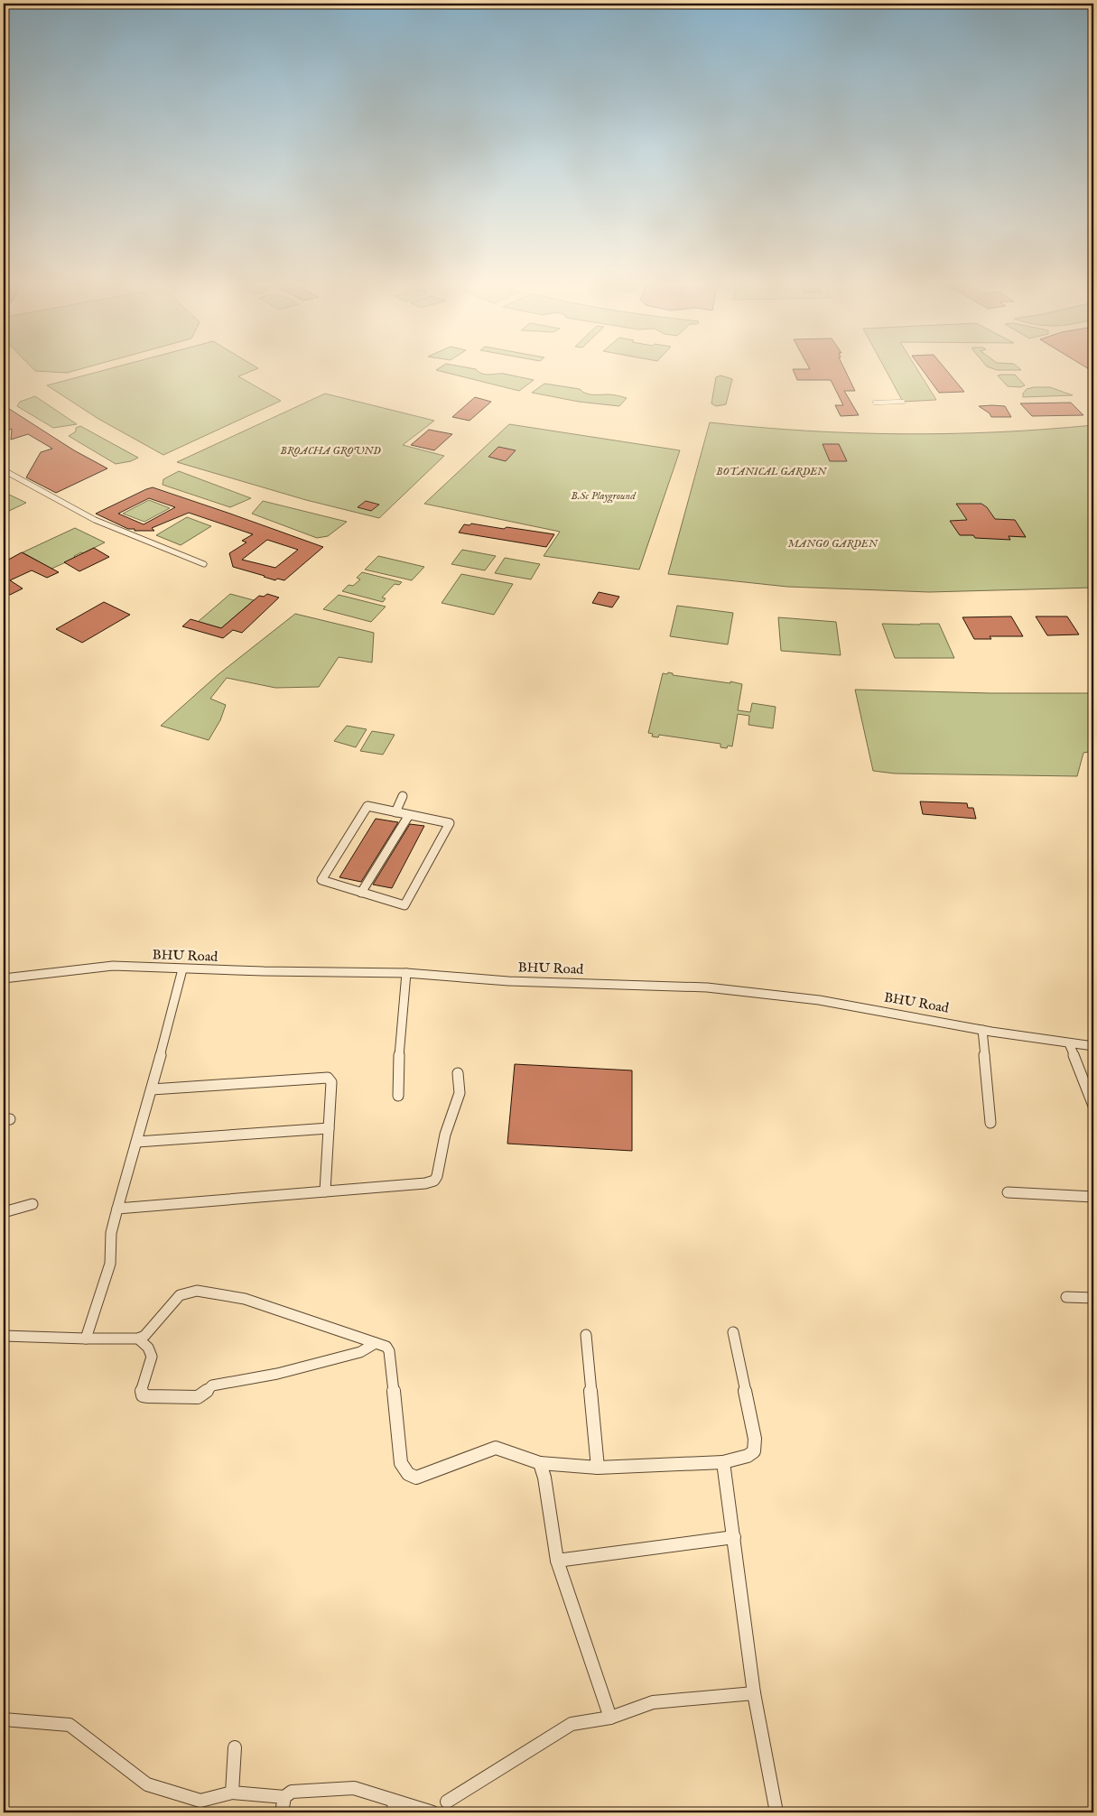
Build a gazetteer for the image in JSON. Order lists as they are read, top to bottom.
{
  "streets": {
    "street": ["BHU Road"]
  },
  "parks": [
    "BROACHA GROUND",
    "BOTANICAL GARDEN",
    "B.Sc Playground",
    "MANGO GARDEN"
  ]
}
